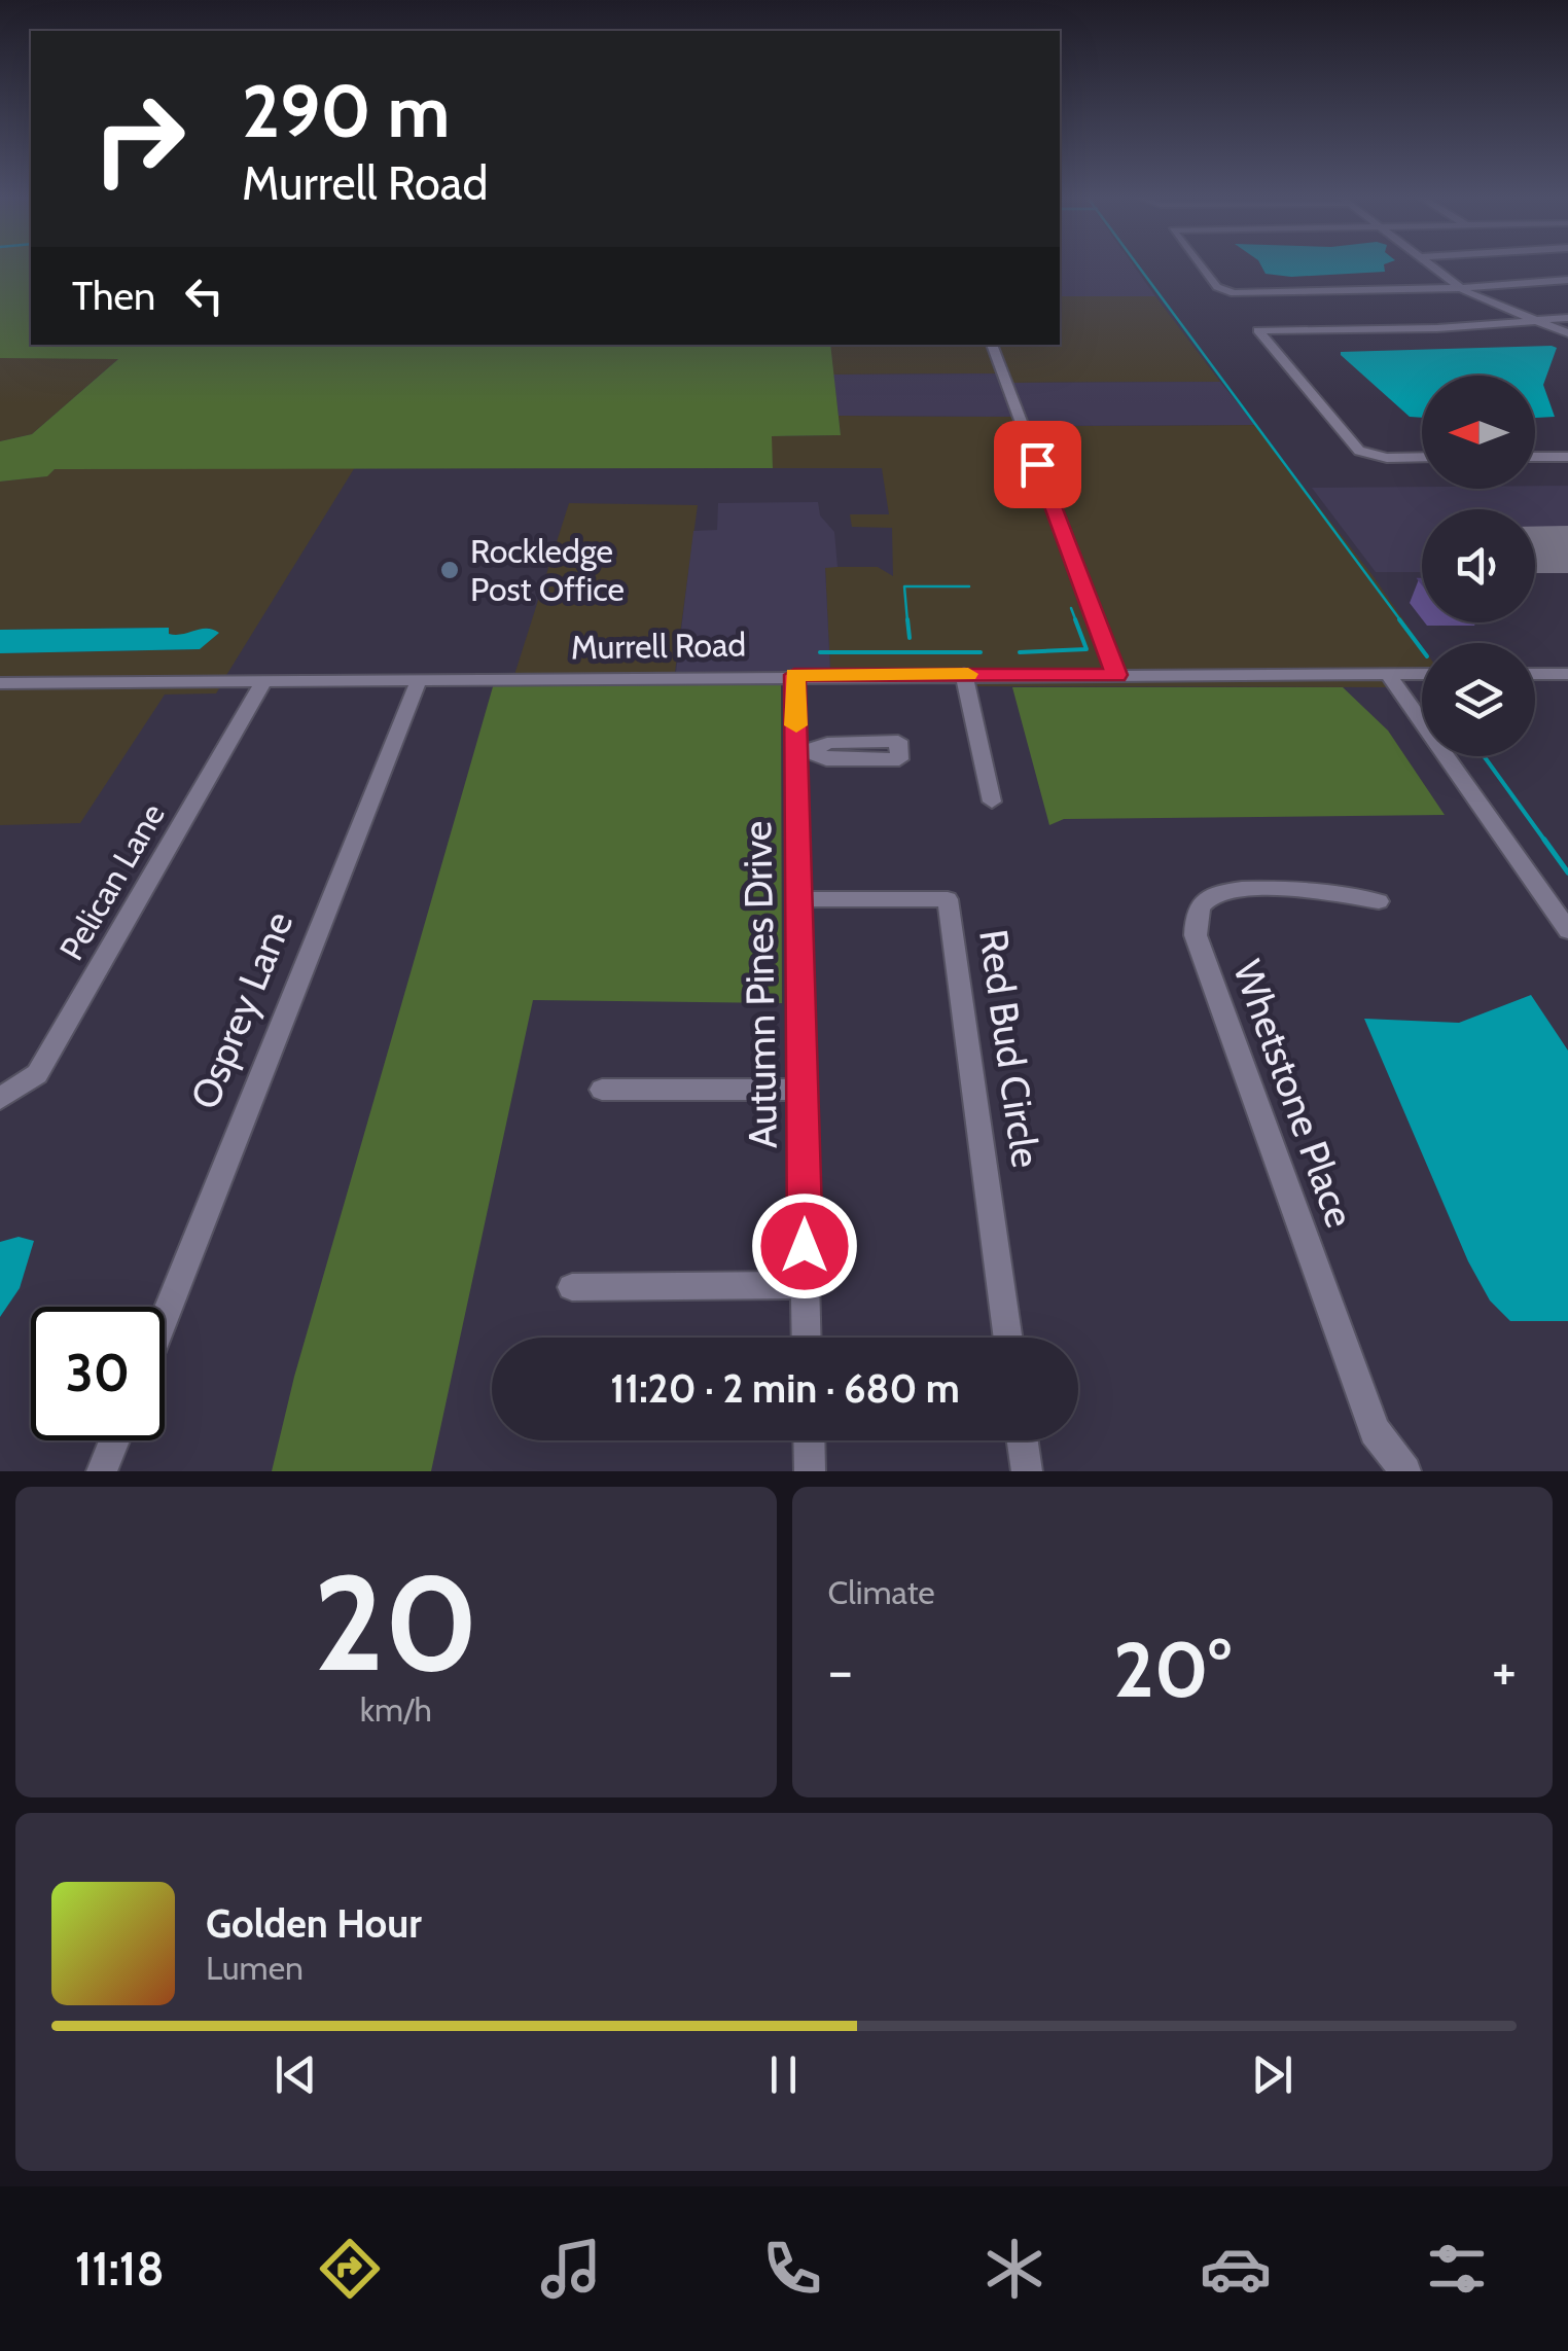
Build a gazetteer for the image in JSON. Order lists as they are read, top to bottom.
{
  "streets": {
    "street": [
      "Murrell Road",
      "Pelican Lane",
      "Autumn Pines Drive",
      "Osprey Lane",
      "Red Bud Circle",
      "Whetstone Place"
    ]
  },
  "crossings": [
    ["Murrell Road", "Pelican Lane"],
    ["Murrell Road", "Autumn Pines Drive"],
    ["Murrell Road", "Osprey Lane"],
    ["Autumn Pines Drive", "Red Bud Circle"]
  ],
  "places": ["Rockledge Post Office"],
  "north": "left",
  "page": {
    "turn": ["290 m", "Murrell Road"],
    "then": "Then",
    "limit": "30",
    "trip": "11:20 · 2 min · 680 m",
    "tile": [
      ["20", "km/h"],
      "Climate"
    ],
    "heat": ["−", "20°", "+"],
    "song": ["Golden Hour", "Lumen"],
    "tabs": "11:18"
  }
}
